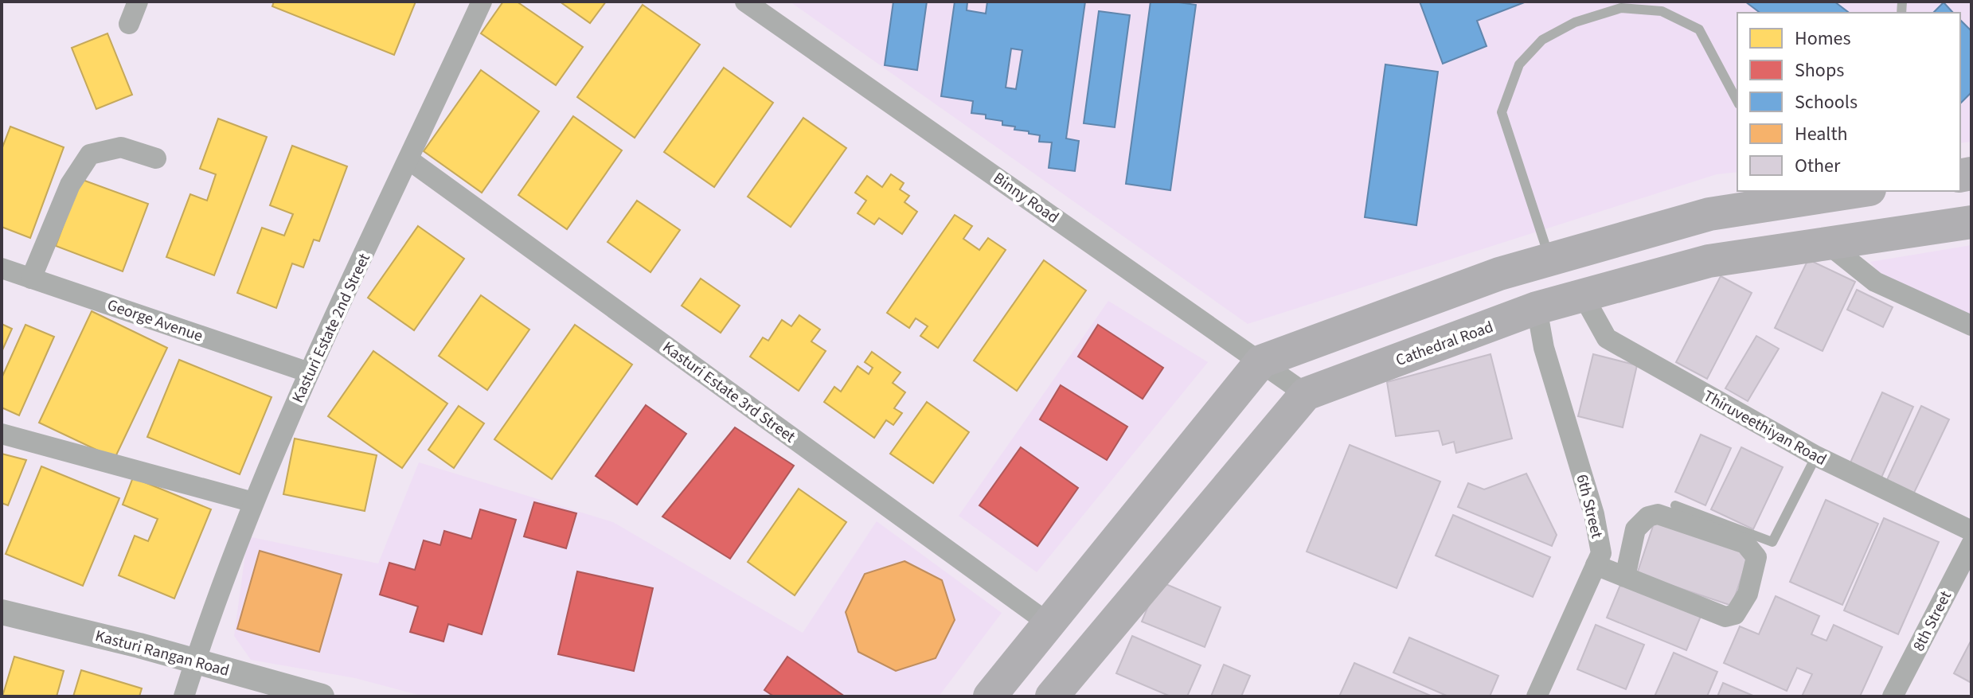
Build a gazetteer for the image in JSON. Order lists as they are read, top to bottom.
{
  "streets": {
    "main road": ["Cathedral Road"],
    "street": [
      "Binny Road",
      "George Avenue",
      "Kasturi Estate 2nd Street",
      "Kasturi Estate 3rd Street",
      "Thiruveethiyan Road",
      "6th Street",
      "8th Street",
      "Kasturi Rangan Road"
    ]
  },
  "crossings": [
    ["Binny Road", "Cathedral Road"],
    ["George Avenue", "Kasturi Estate 2nd Street"],
    ["Kasturi Estate 2nd Street", "Kasturi Estate 3rd Street"],
    ["Kasturi Estate 2nd Street", "Kasturi Rangan Road"],
    ["Cathedral Road", "Thiruveethiyan Road"],
    ["Cathedral Road", "6th Street"]
  ],
  "legend": [
    "Homes",
    "Shops",
    "Schools",
    "Health",
    "Other"
  ]
}
